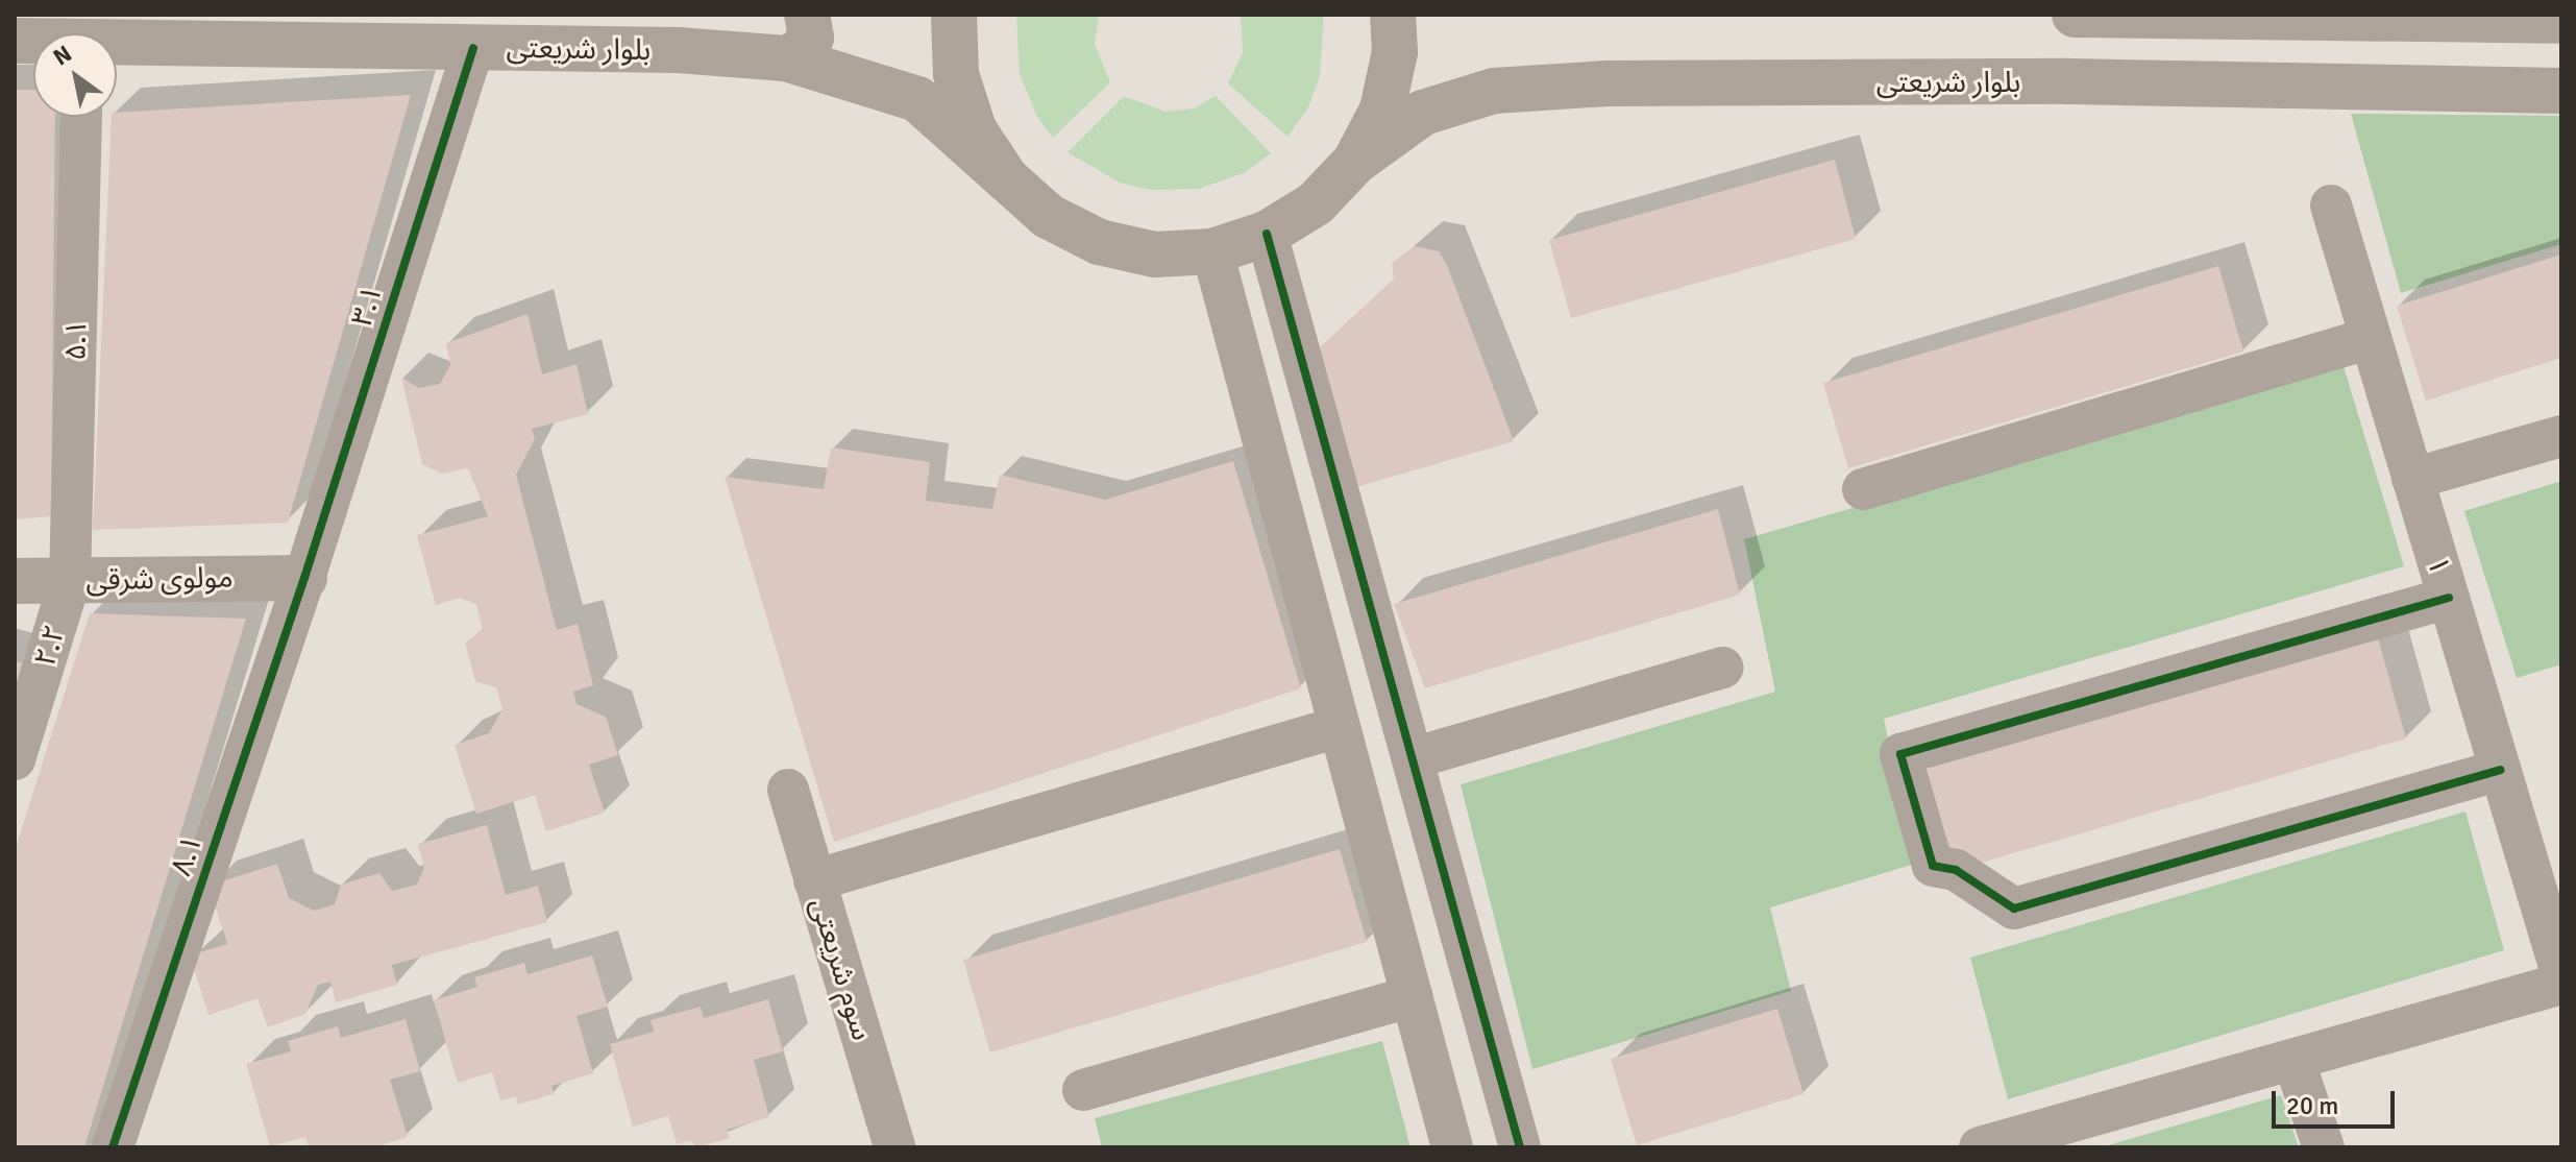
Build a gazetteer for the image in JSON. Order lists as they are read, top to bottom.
{
  "streets": {
    "main road": ["بلوار شریعتی", "مولوی شرقی"],
    "street": [
      "۳.۱",
      "۵.۱",
      "۱",
      "۲.۲",
      "۸.۱",
      "سوم شریعتی"
    ]
  },
  "crossings": [
    ["بلوار شریعتی", "۳.۱"],
    ["۳.۱", "مولوی شرقی"],
    ["۳.۱", "۸.۱"],
    ["۵.۱", "مولوی شرقی"],
    ["۵.۱", "۲.۲"],
    ["مولوی شرقی", "۲.۲"],
    ["مولوی شرقی", "۸.۱"]
  ],
  "scale_bar": "20 m",
  "north": "top left"
}
